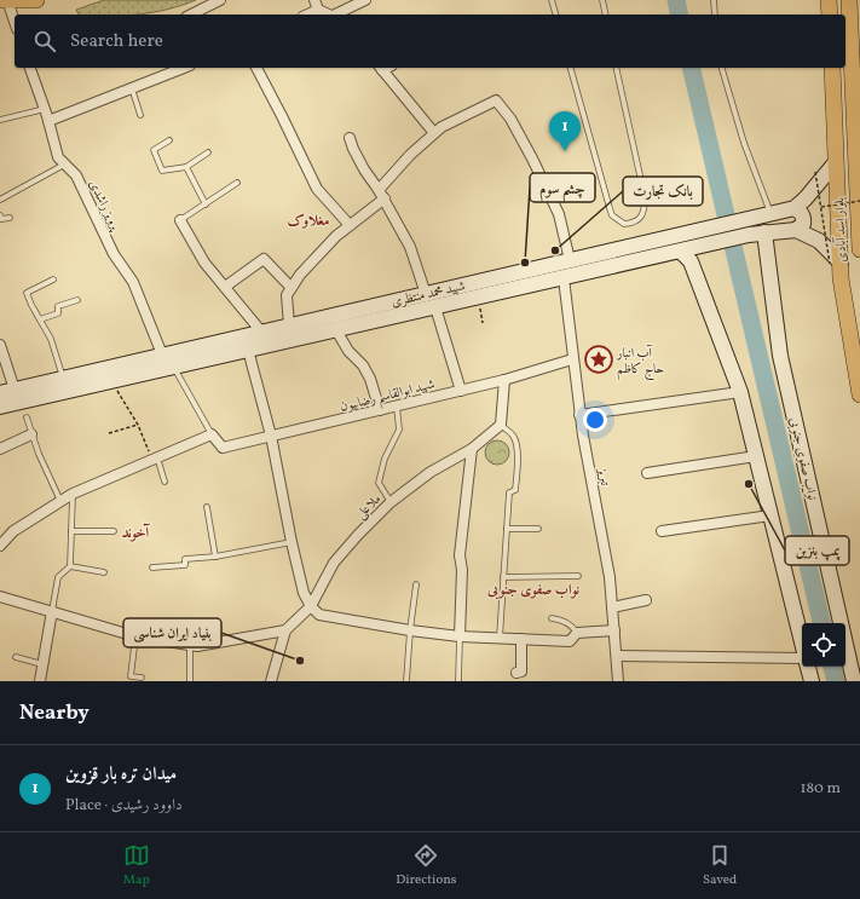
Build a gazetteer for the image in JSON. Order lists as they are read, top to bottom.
{
  "streets": {
    "main road": ["بلوار اسد آبادی", "شهید محمد منتظری", "نواب صفوی جنوبی"],
    "street": [
      "پرویز راشدی",
      "شهید ابوالقاسم رضاییون",
      "تبریز",
      "ملاعلی"
    ]
  },
  "crossings": [
    ["پرویز راشدی", "شهید محمد منتظری"],
    ["بلوار اسد آبادی", "شهید محمد منتظری"],
    ["شهید محمد منتظری", "نواب صفوی جنوبی"],
    ["شهید محمد منتظری", "تبریز"],
    ["شهید ابوالقاسم رضاییون", "تبریز"]
  ],
  "districts": ["مغلاوک", "آخوند", "نواب صفوی جنوبی"],
  "places": {
    "other": [
      "بانک تجارت",
      "چشم سوم",
      "پمپ بنزین",
      "بنیاد ایران شناسی"
    ],
    "place": ["آب انبار حاج کاظم"]
  },
  "page": {
    "search": "Search here",
    "pins": "1",
    "heading": "Nearby",
    "list": [
      {
        "mark": "1",
        "name": "میدان تره بار قزوین",
        "note": "Place · داوود رشیدی",
        "value": "180 m"
      }
    ],
    "nav": ["Map", "Directions", "Saved"]
  }
}
